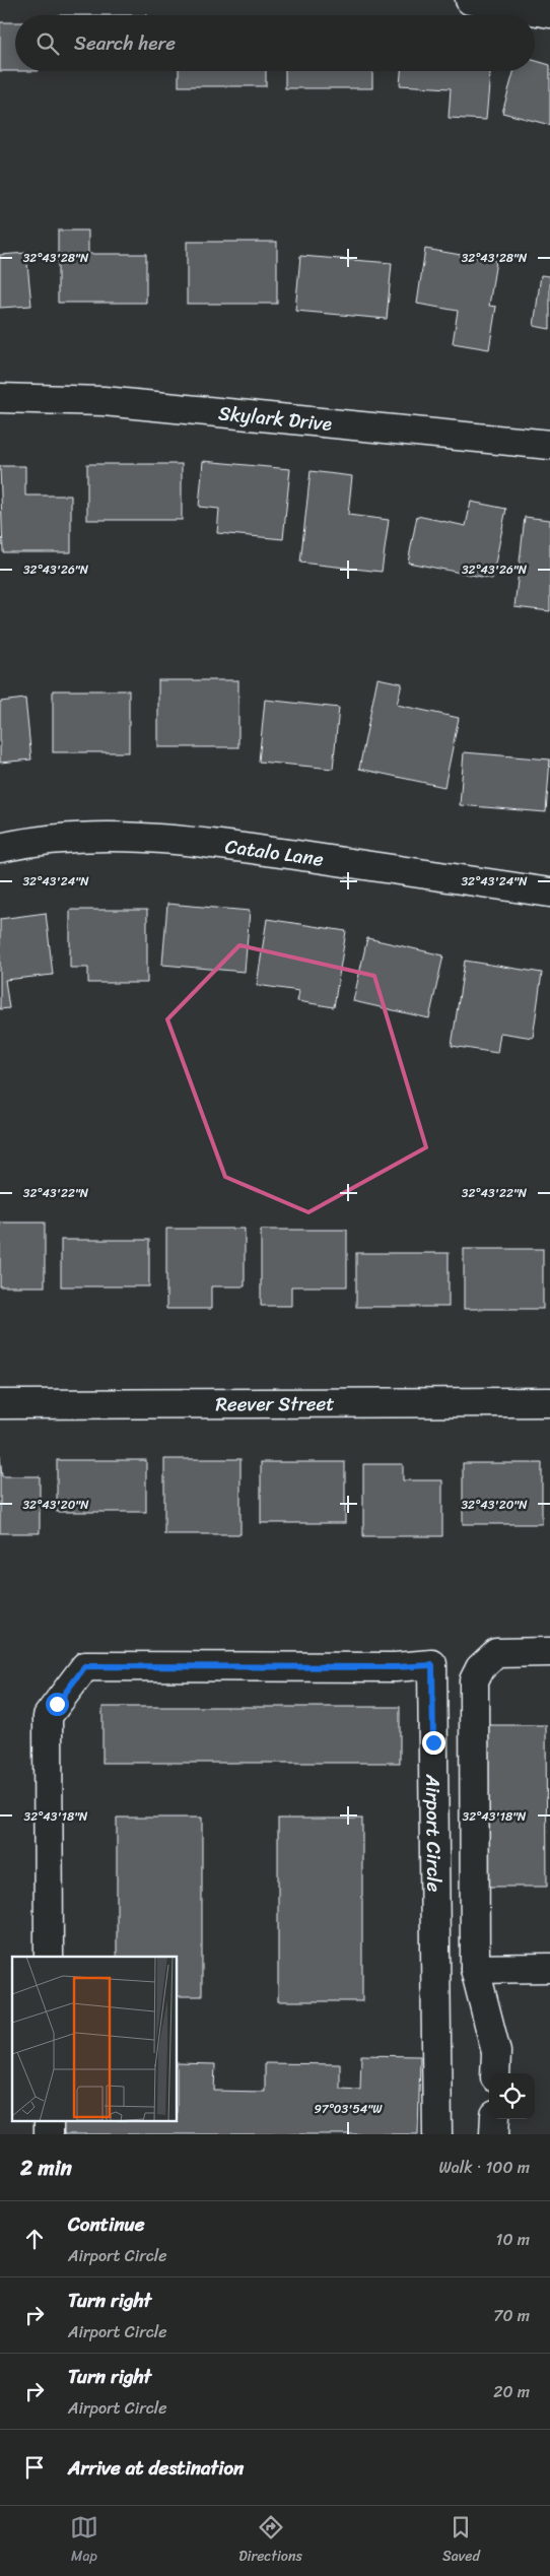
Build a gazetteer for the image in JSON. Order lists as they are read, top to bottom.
{
  "streets": {
    "street": [
      "Skylark Drive",
      "Catalo Lane",
      "Reever Street",
      "Airport Circle"
    ]
  },
  "page": {
    "search": "Search here",
    "heading": ["2 min", "Walk · 100 m"],
    "list": [
      ["Continue", "Airport Circle", "10 m"],
      ["Turn right", "Airport Circle", "70 m"],
      ["Turn right", "Airport Circle", "20 m"],
      "Arrive at destination"
    ],
    "nav": ["Map", "Directions", "Saved"]
  },
  "coordinates": [
    "32°43'28\"N",
    "32°43'26\"N",
    "32°43'24\"N",
    "32°43'22\"N",
    "32°43'20\"N",
    "32°43'18\"N",
    "97°03'54\"W"
  ]
}
